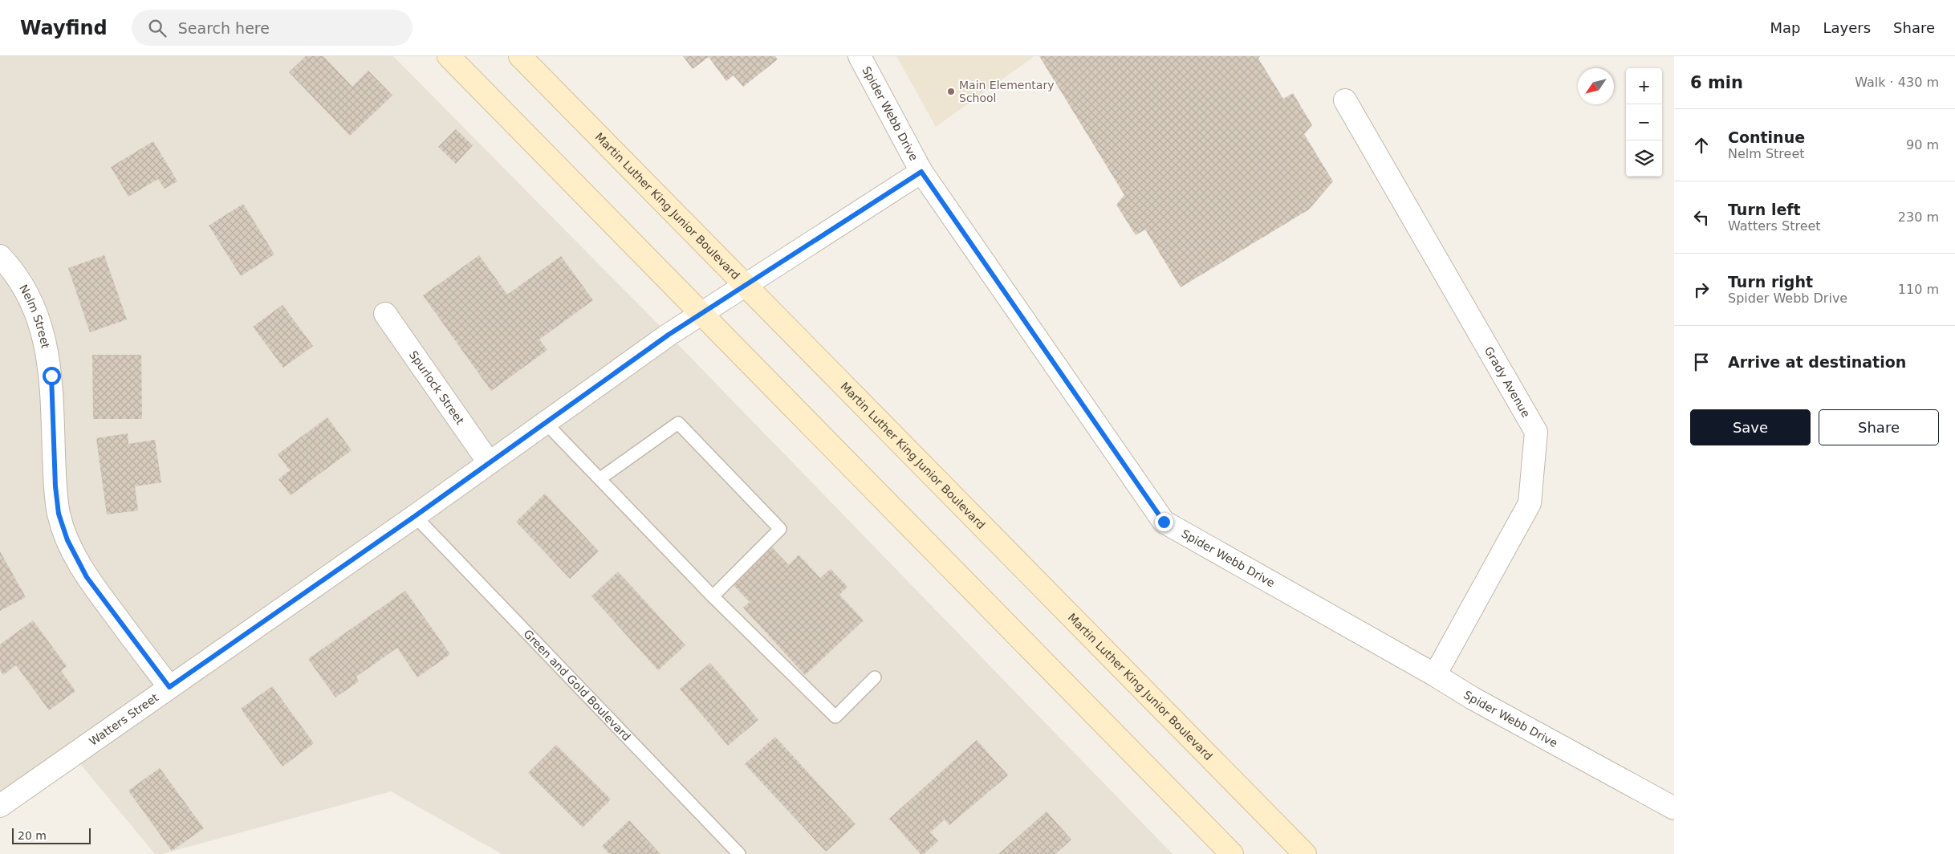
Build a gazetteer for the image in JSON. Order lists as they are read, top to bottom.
{
  "streets": {
    "main road": ["Martin Luther King Junior Boulevard"],
    "street": [
      "Spider Webb Drive",
      "Nelm Street",
      "Grady Avenue",
      "Spurlock Street",
      "Watters Street"
    ],
    "lane": ["Green and Gold Boulevard"]
  },
  "crossings": [
    ["Spider Webb Drive", "Grady Avenue"],
    ["Spider Webb Drive", "Watters Street"],
    ["Martin Luther King Junior Boulevard", "Watters Street"],
    ["Nelm Street", "Watters Street"],
    ["Spurlock Street", "Watters Street"],
    ["Green and Gold Boulevard", "Watters Street"]
  ],
  "places": ["Main Elementary School"],
  "scale_bar": "20 m",
  "north": "bottom left",
  "page": {
    "header": "Wayfind",
    "search": "Search here",
    "nav": ["Map", "Layers", "Share"],
    "heading": ["6 min", "Walk · 430 m"],
    "map_buttons": ["+", "−"],
    "list": [
      ["Continue", "Nelm Street", "90 m"],
      ["Turn left", "Watters Street", "230 m"],
      ["Turn right", "Spider Webb Drive", "110 m"],
      "Arrive at destination"
    ],
    "buttons": ["Save", "Share"],
    "scale": "20 m"
  }
}
